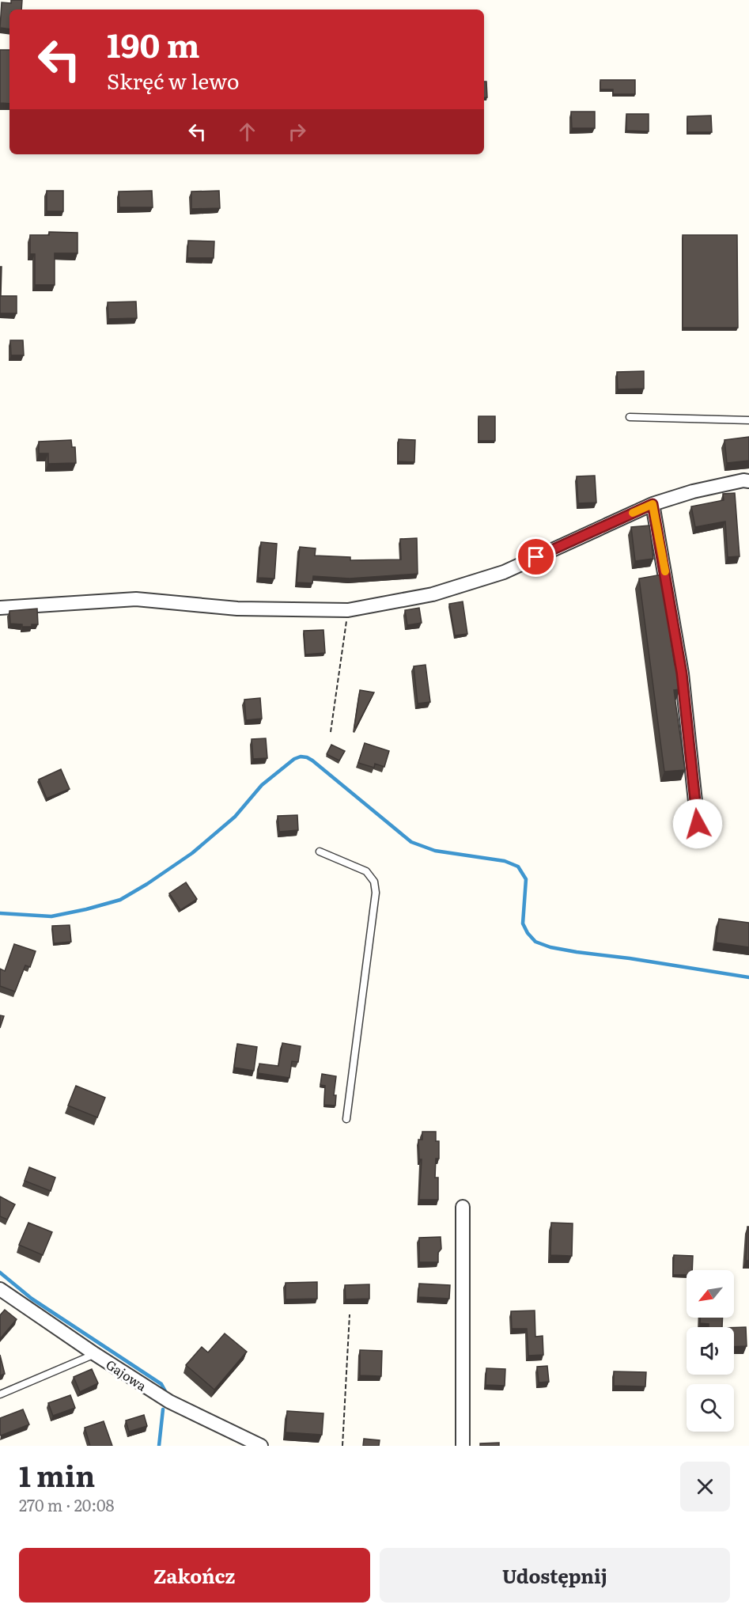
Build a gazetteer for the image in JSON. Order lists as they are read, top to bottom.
{
  "streets": {
    "street": ["Gajowa"]
  },
  "north": "bottom left",
  "page": {
    "turn": ["190 m", "Skręć w lewo"],
    "heading": ["1 min", "270 m · 20:08"],
    "buttons": ["Zakończ", "Udostępnij"]
  }
}
